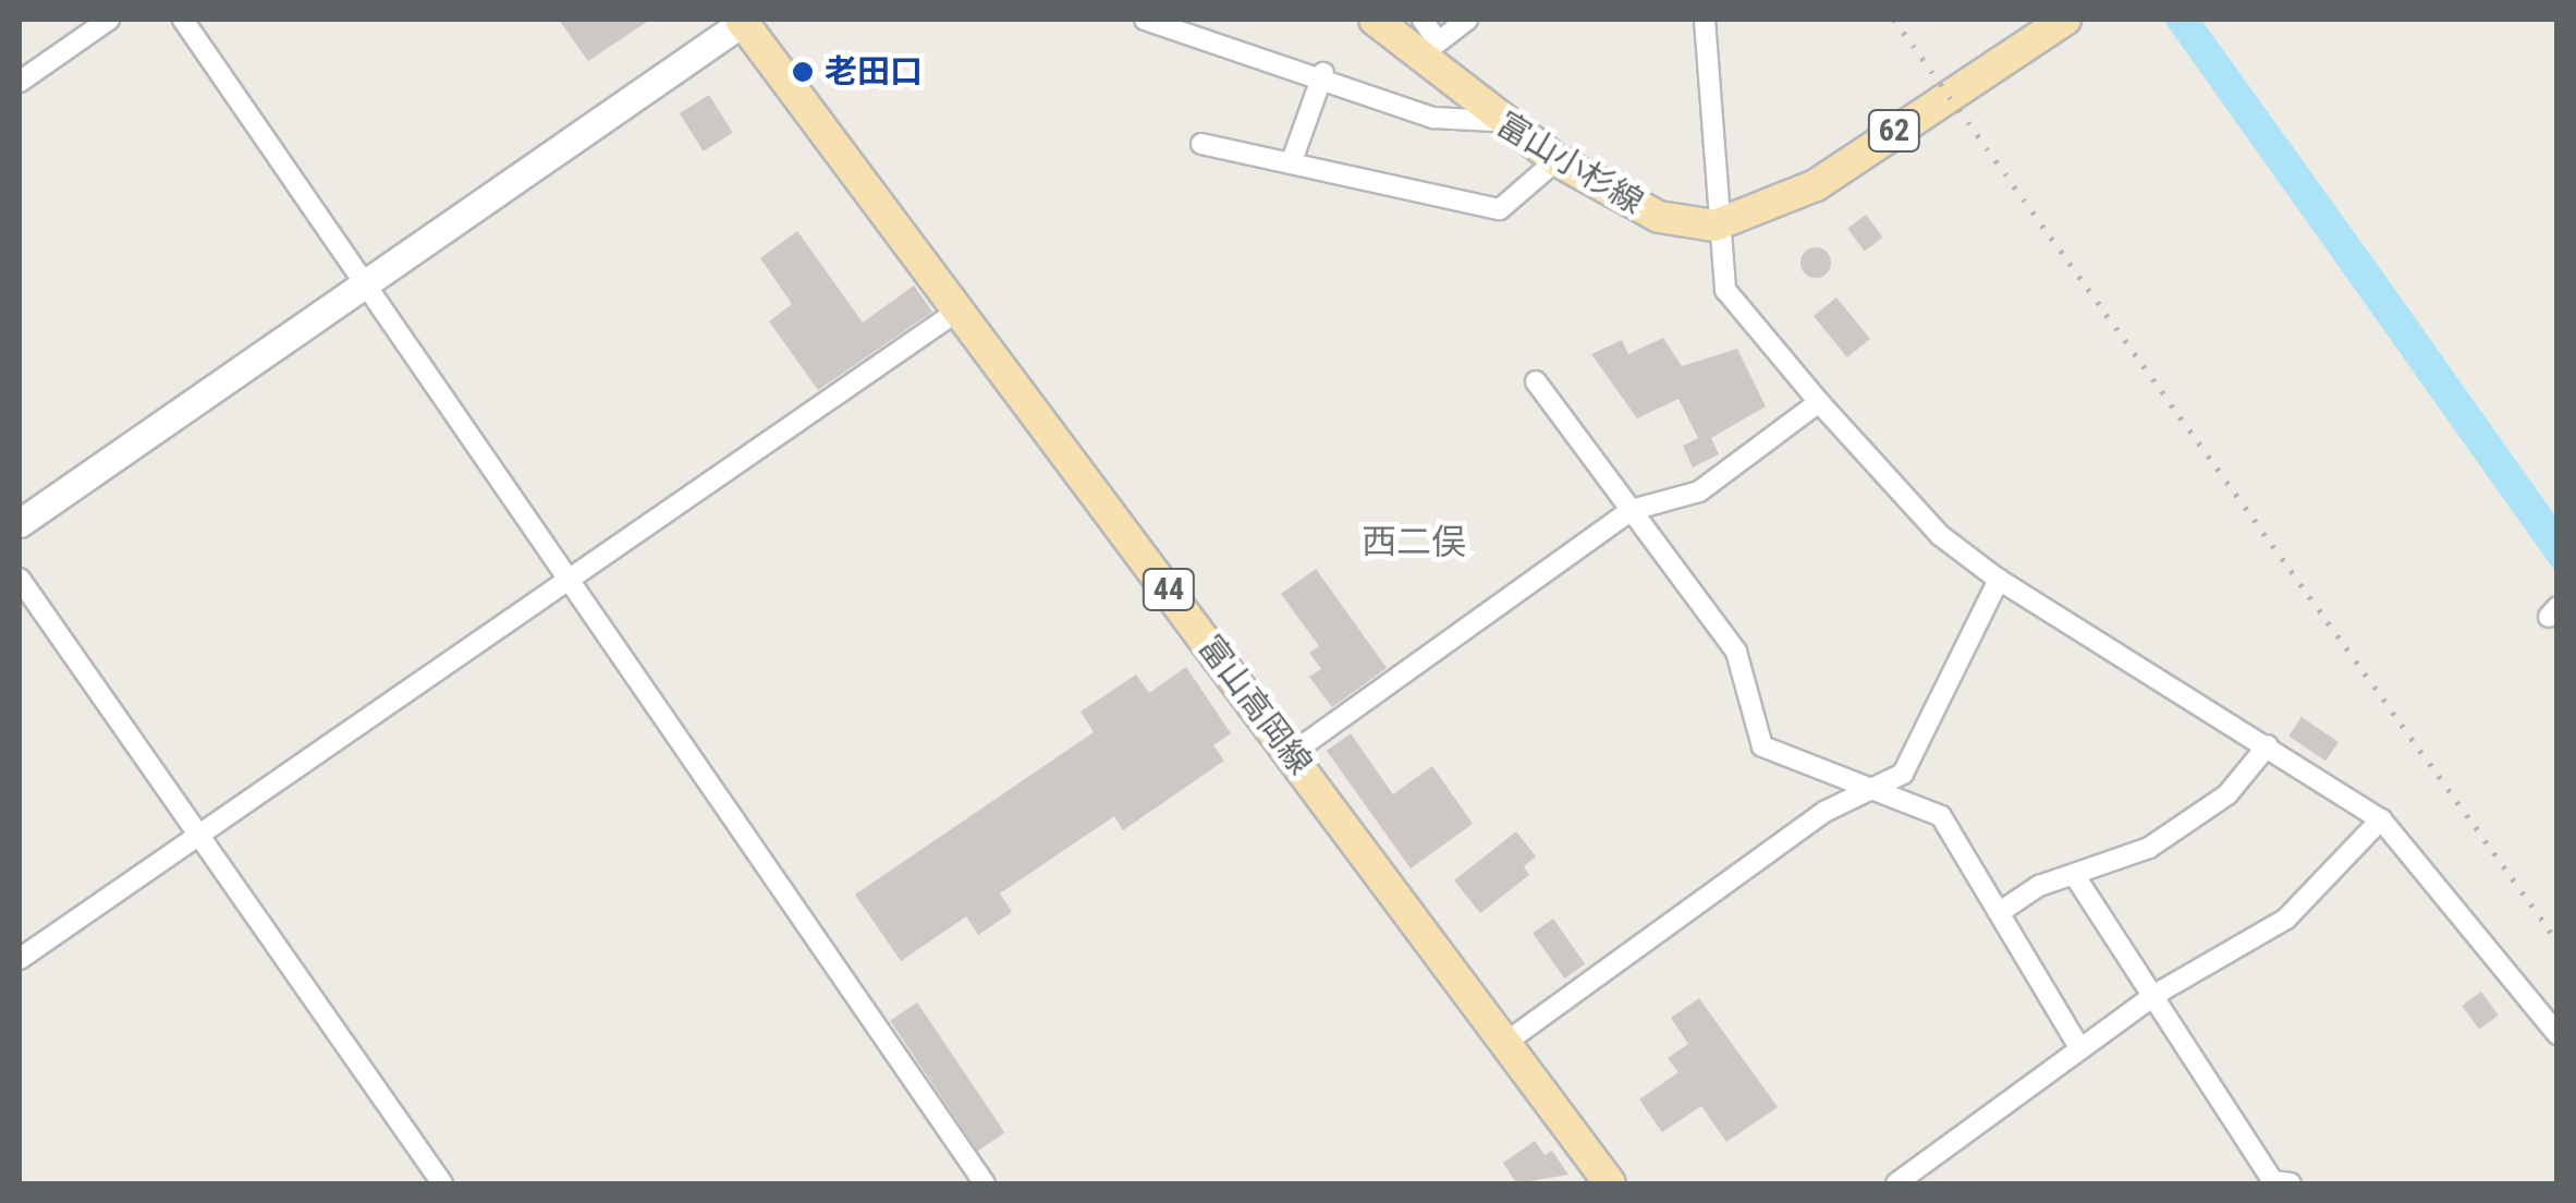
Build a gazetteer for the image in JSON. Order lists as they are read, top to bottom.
{
  "streets": {
    "main road": [
      "62",
      "富山小杉線",
      "44",
      "富山高岡線"
    ]
  },
  "districts": ["西二俣"],
  "places": ["老田口"]
}
